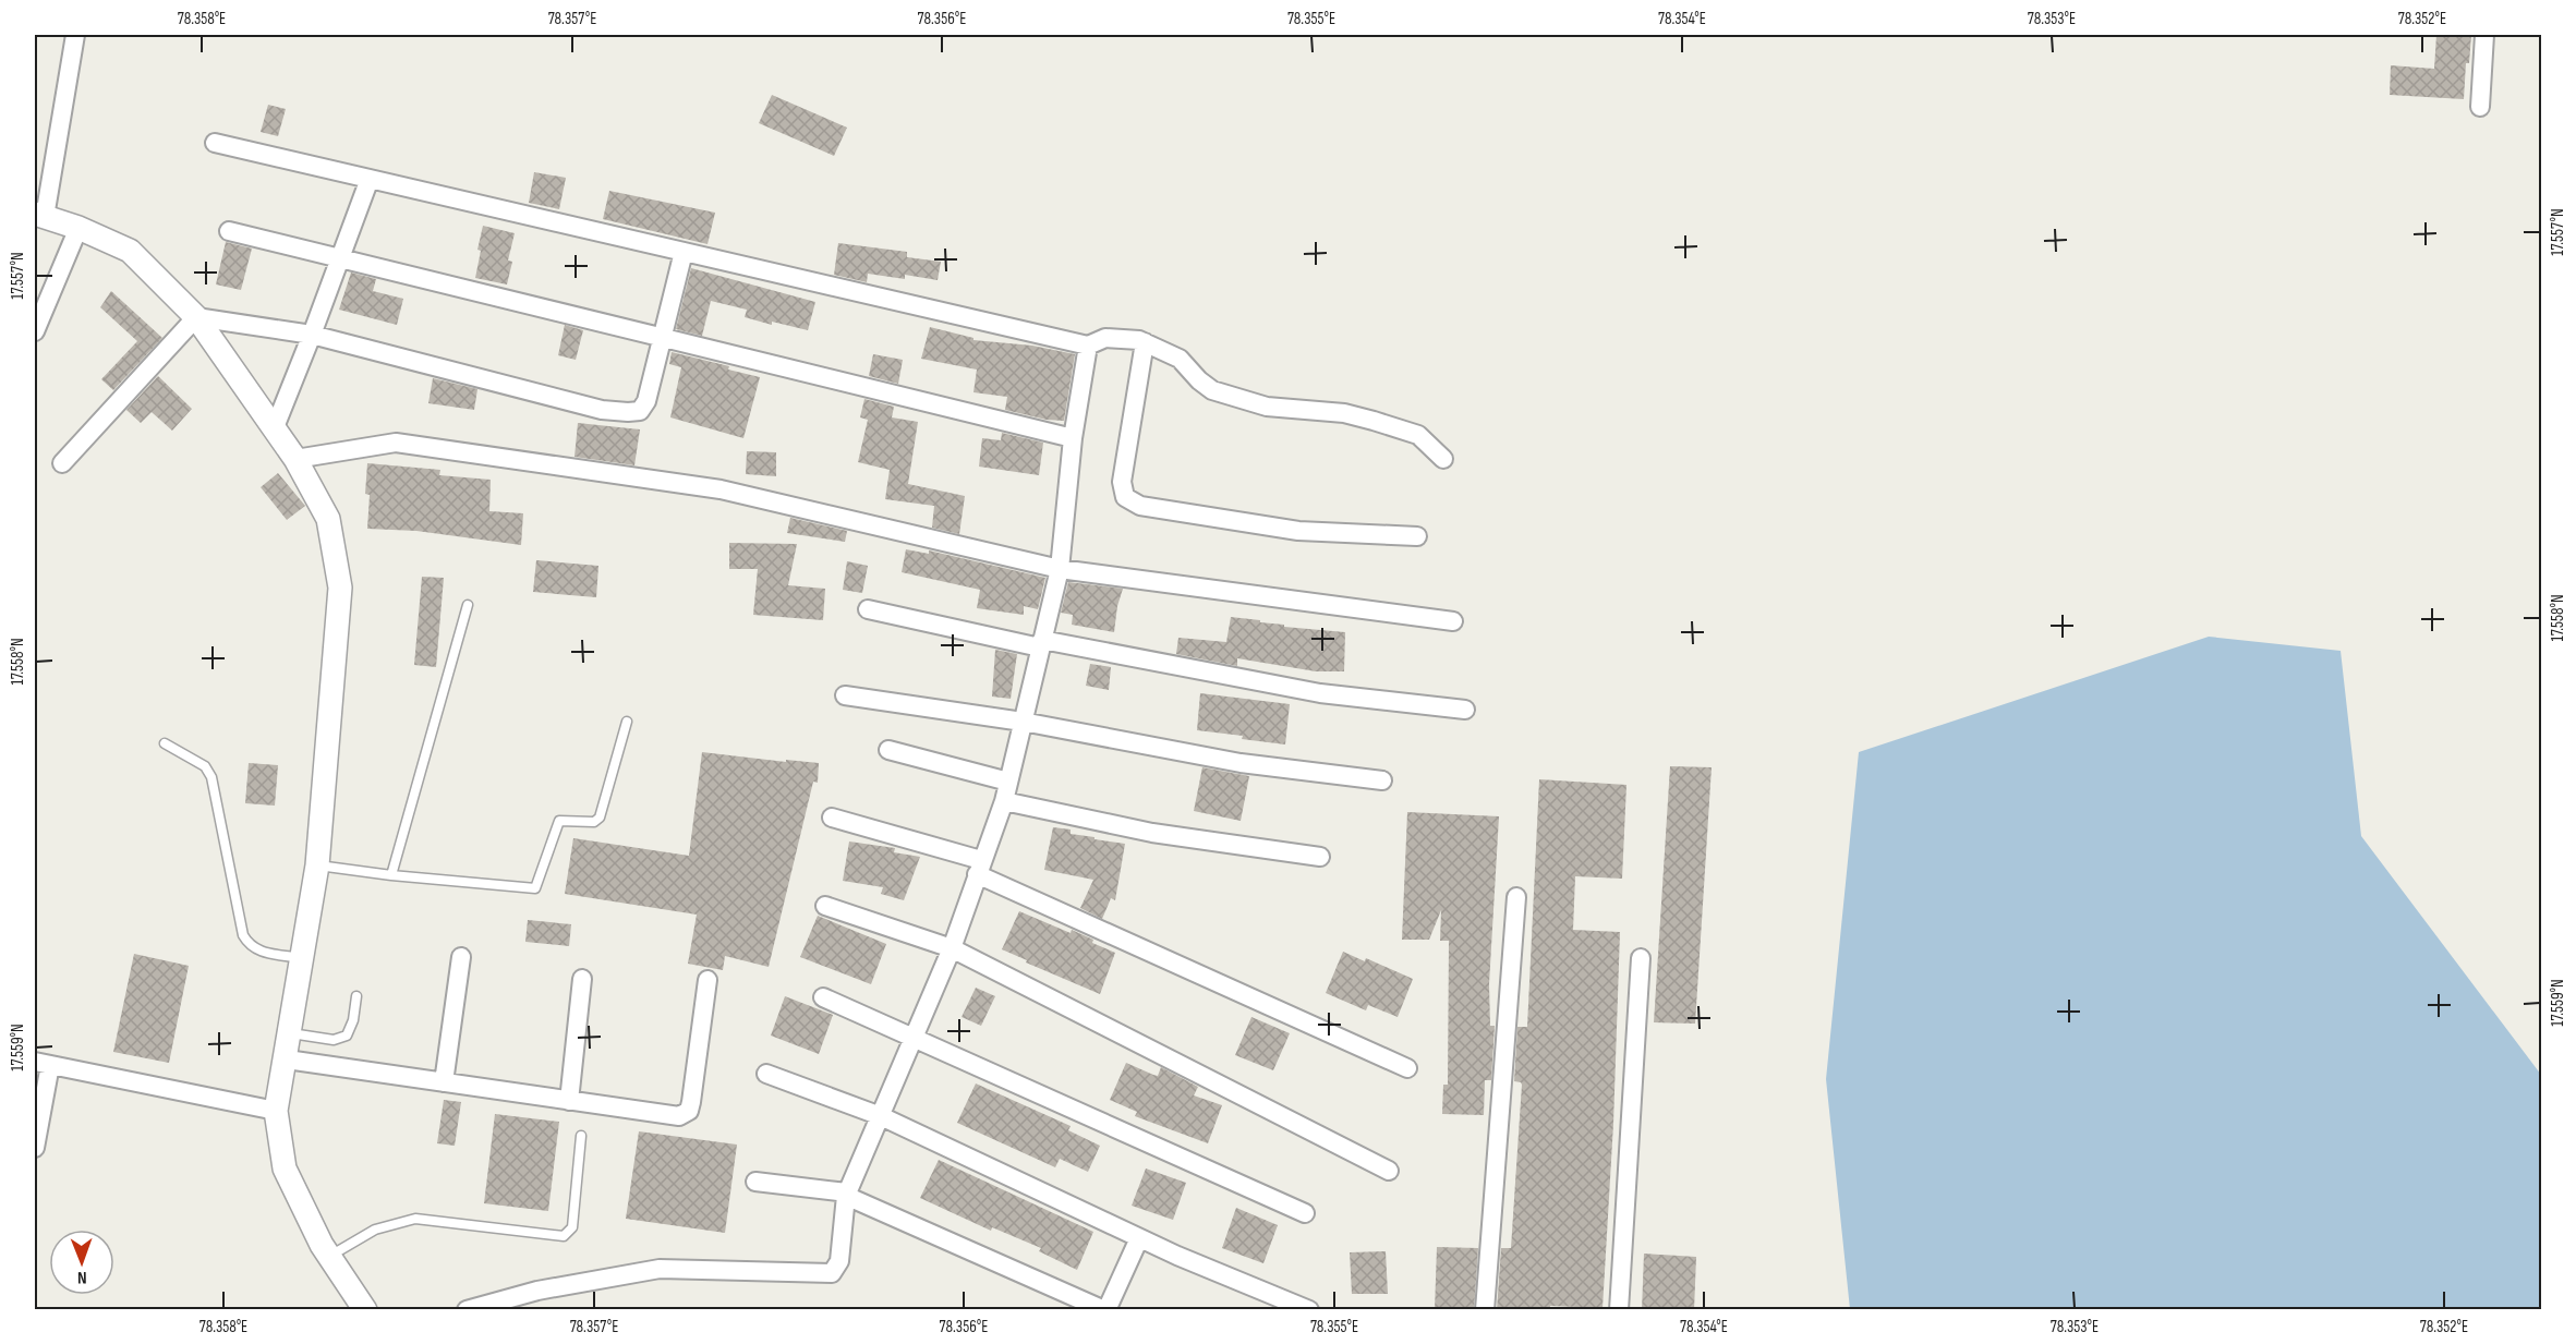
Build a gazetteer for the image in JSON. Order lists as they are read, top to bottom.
{
  "north": "bottom",
  "coordinates": [
    "78.358°E",
    "78.357°E",
    "78.356°E",
    "78.355°E",
    "78.354°E",
    "78.353°E",
    "78.352°E",
    "17.557°N",
    "17.558°N",
    "17.559°N"
  ]
}
